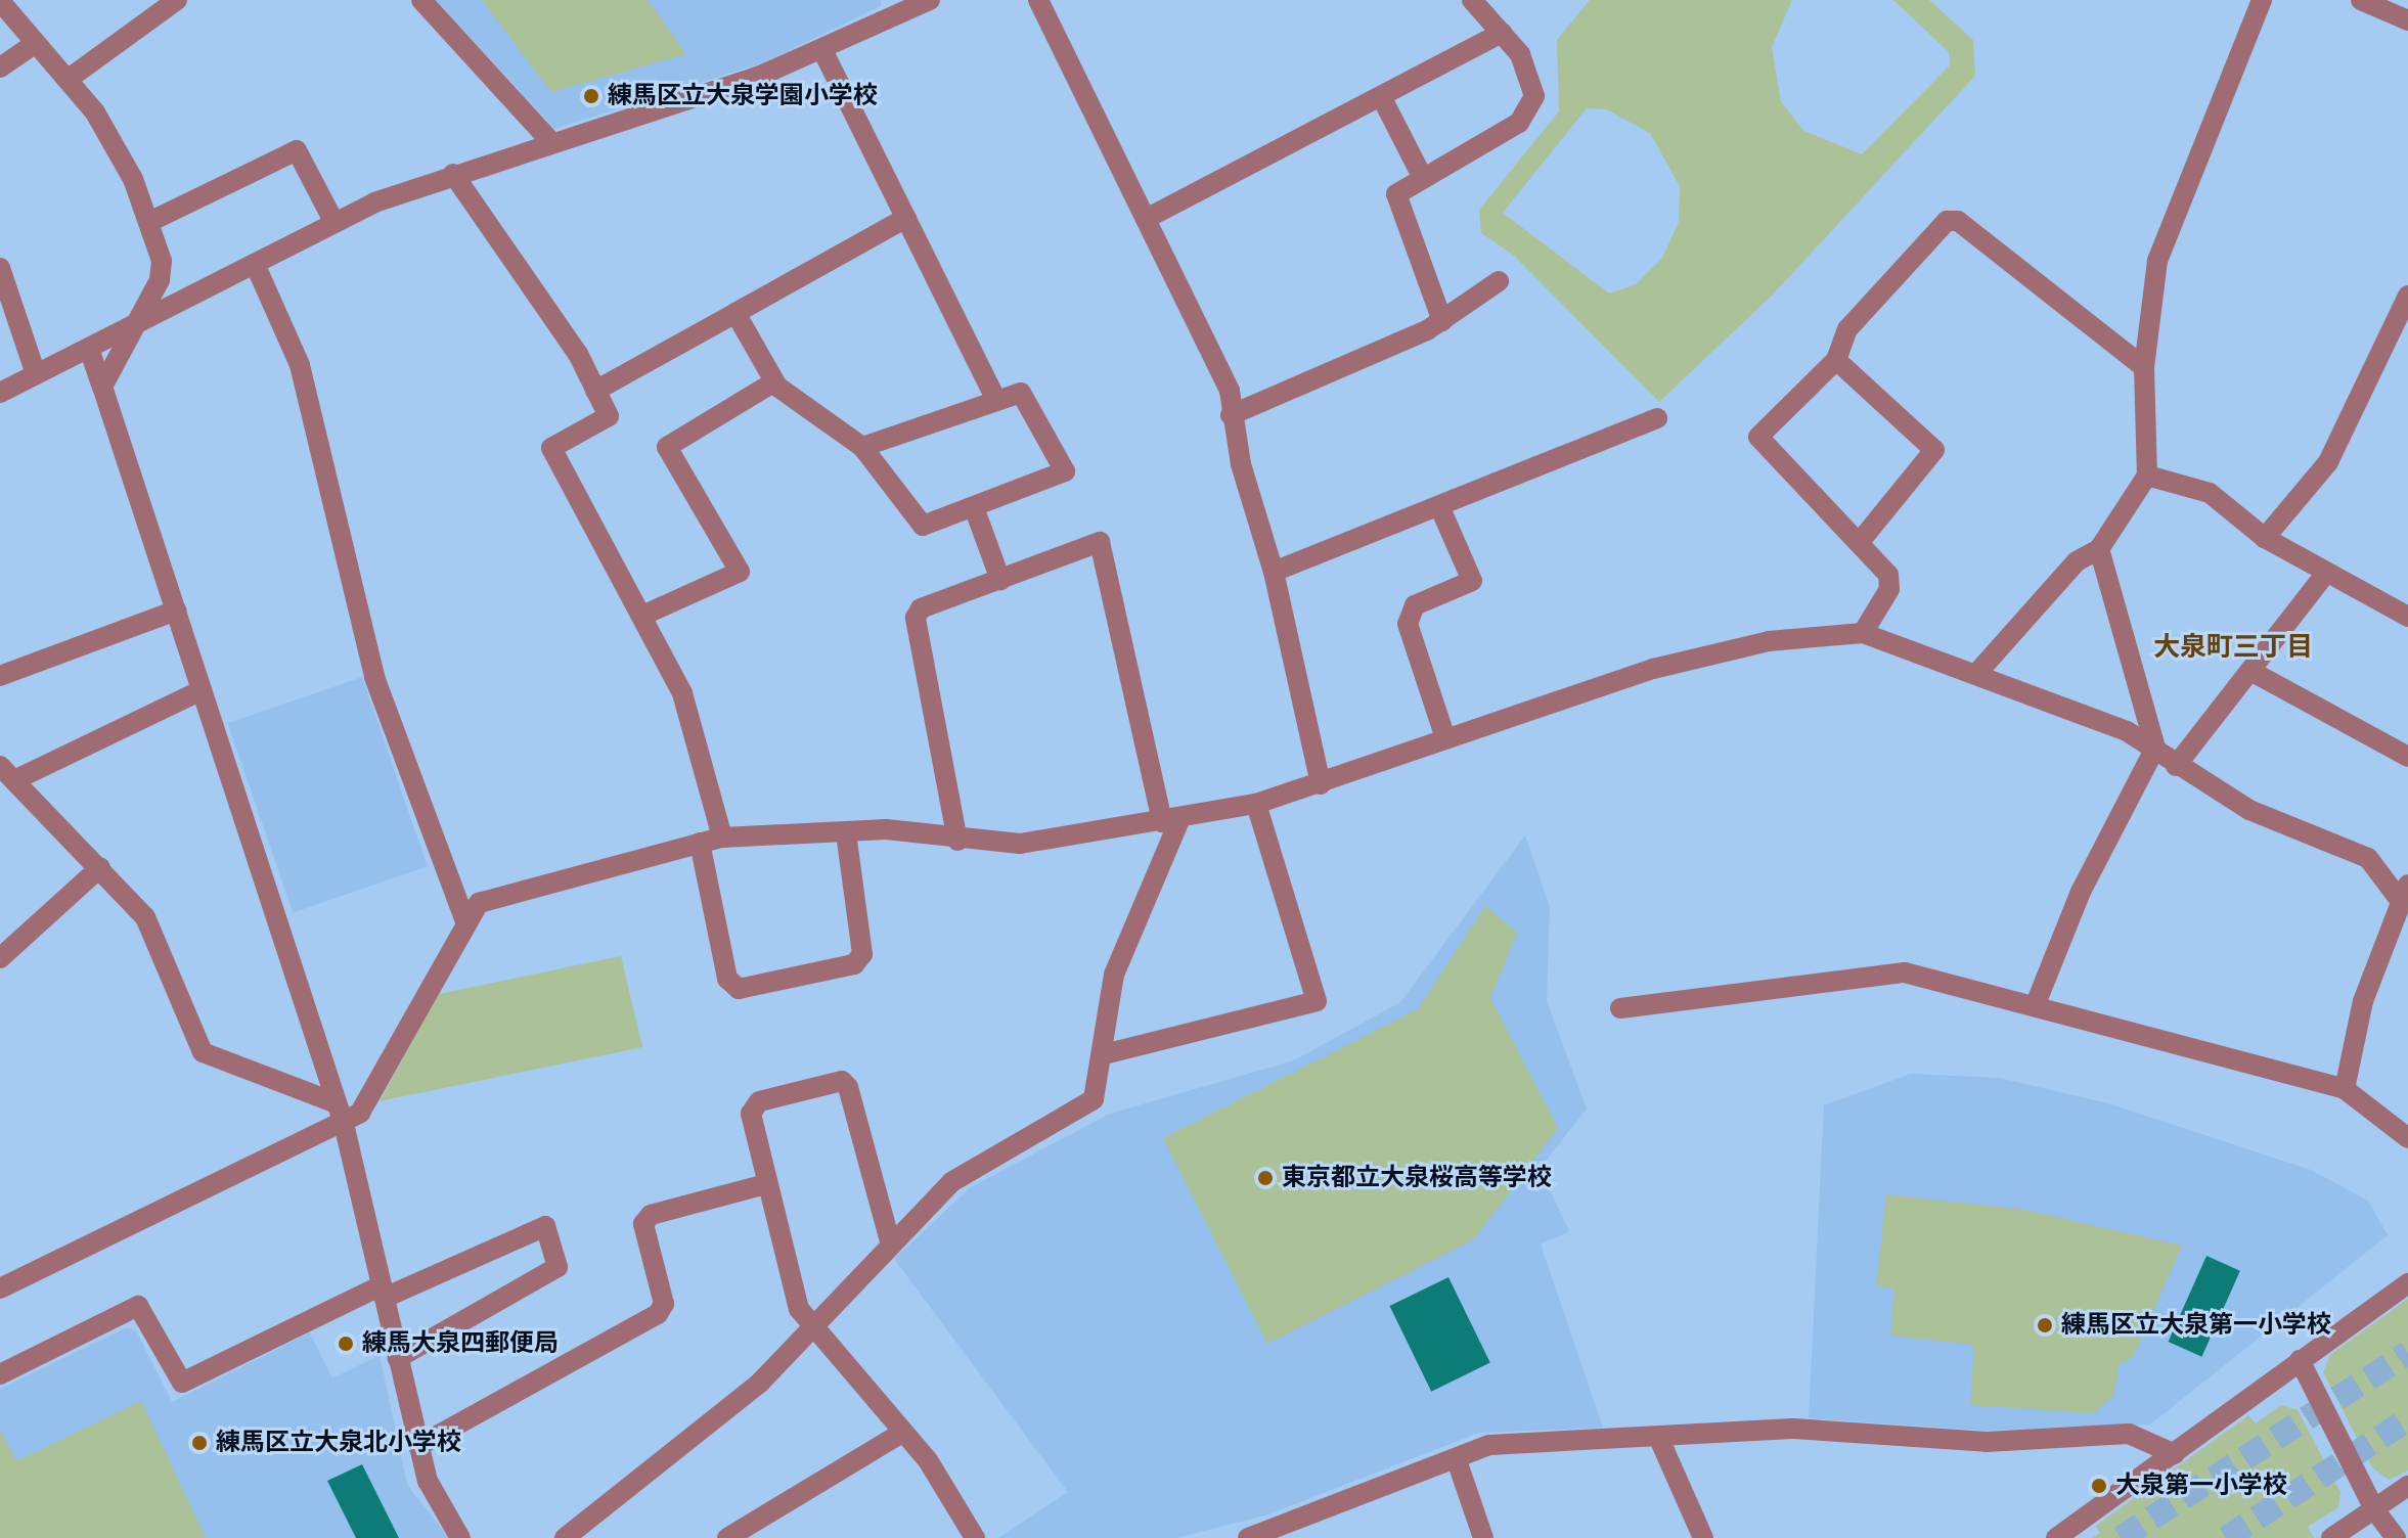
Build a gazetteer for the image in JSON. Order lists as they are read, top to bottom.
{
  "districts": ["大泉町三丁目"],
  "places": [
    "練馬区立大泉学園小学校",
    "東京都立大泉桜高等学校",
    "練馬区立大泉第一小学校",
    "練馬大泉四郵便局",
    "練馬区立大泉北小学校",
    "大泉第一小学校"
  ]
}
